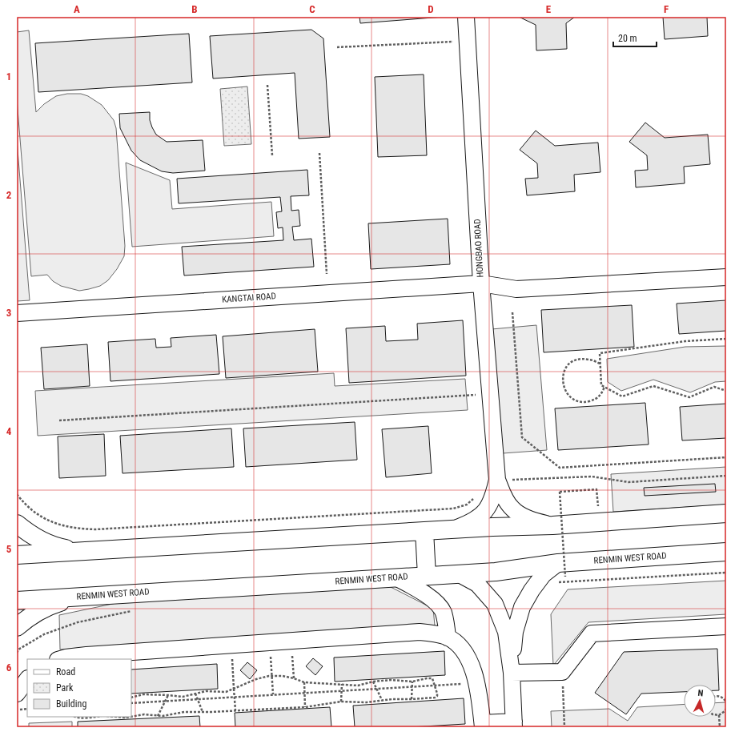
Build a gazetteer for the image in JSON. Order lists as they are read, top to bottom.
{
  "streets": {
    "main road": ["RENMIN WEST ROAD"],
    "street": ["HONGBAO ROAD", "KANGTAI ROAD"]
  },
  "crossings": [
    ["HONGBAO ROAD", "KANGTAI ROAD"]
  ],
  "legend": ["Road", "Park", "Building"],
  "scale_bar": "20 m",
  "north": "top",
  "grid": {
    "columns": [
      "A",
      "B",
      "C",
      "D",
      "E",
      "F"
    ],
    "rows": [
      "1",
      "2",
      "3",
      "4",
      "5",
      "6"
    ]
  }
}
